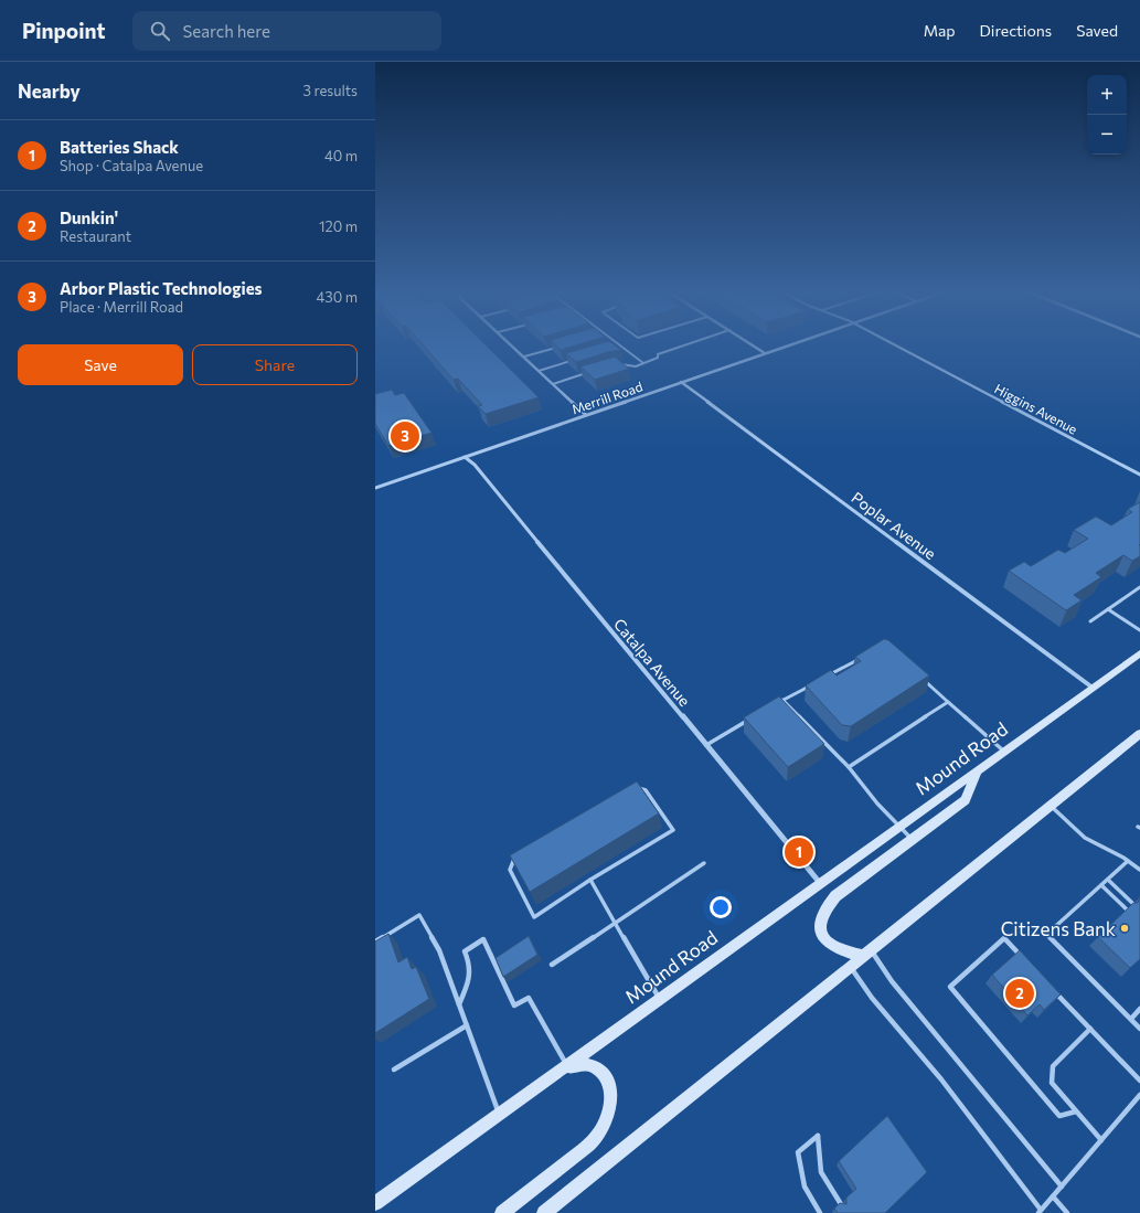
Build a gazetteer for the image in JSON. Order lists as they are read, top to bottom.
{
  "streets": {
    "main road": ["Mound Road"],
    "street": [
      "Merrill Road",
      "Higgins Avenue",
      "Poplar Avenue",
      "Catalpa Avenue"
    ]
  },
  "crossings": [
    ["Merrill Road", "Poplar Avenue"],
    ["Merrill Road", "Catalpa Avenue"],
    ["Poplar Avenue", "Mound Road"],
    ["Catalpa Avenue", "Mound Road"]
  ],
  "places": ["Citizens Bank"],
  "page": {
    "header": "Pinpoint",
    "search": "Search here",
    "nav": ["Map", "Directions", "Saved"],
    "heading": ["Nearby", "3 results"],
    "map_buttons": ["+", "−"],
    "list": [
      {
        "mark": "1",
        "name": "Batteries Shack",
        "note": "Shop · Catalpa Avenue",
        "value": "40 m"
      },
      {
        "mark": "2",
        "name": "Dunkin'",
        "note": "Restaurant",
        "value": "120 m"
      },
      {
        "mark": "3",
        "name": "Arbor Plastic Technologies",
        "note": "Place · Merrill Road",
        "value": "430 m"
      }
    ],
    "buttons": ["Save", "Share"],
    "pins": ["3", "1", "2"]
  }
}
